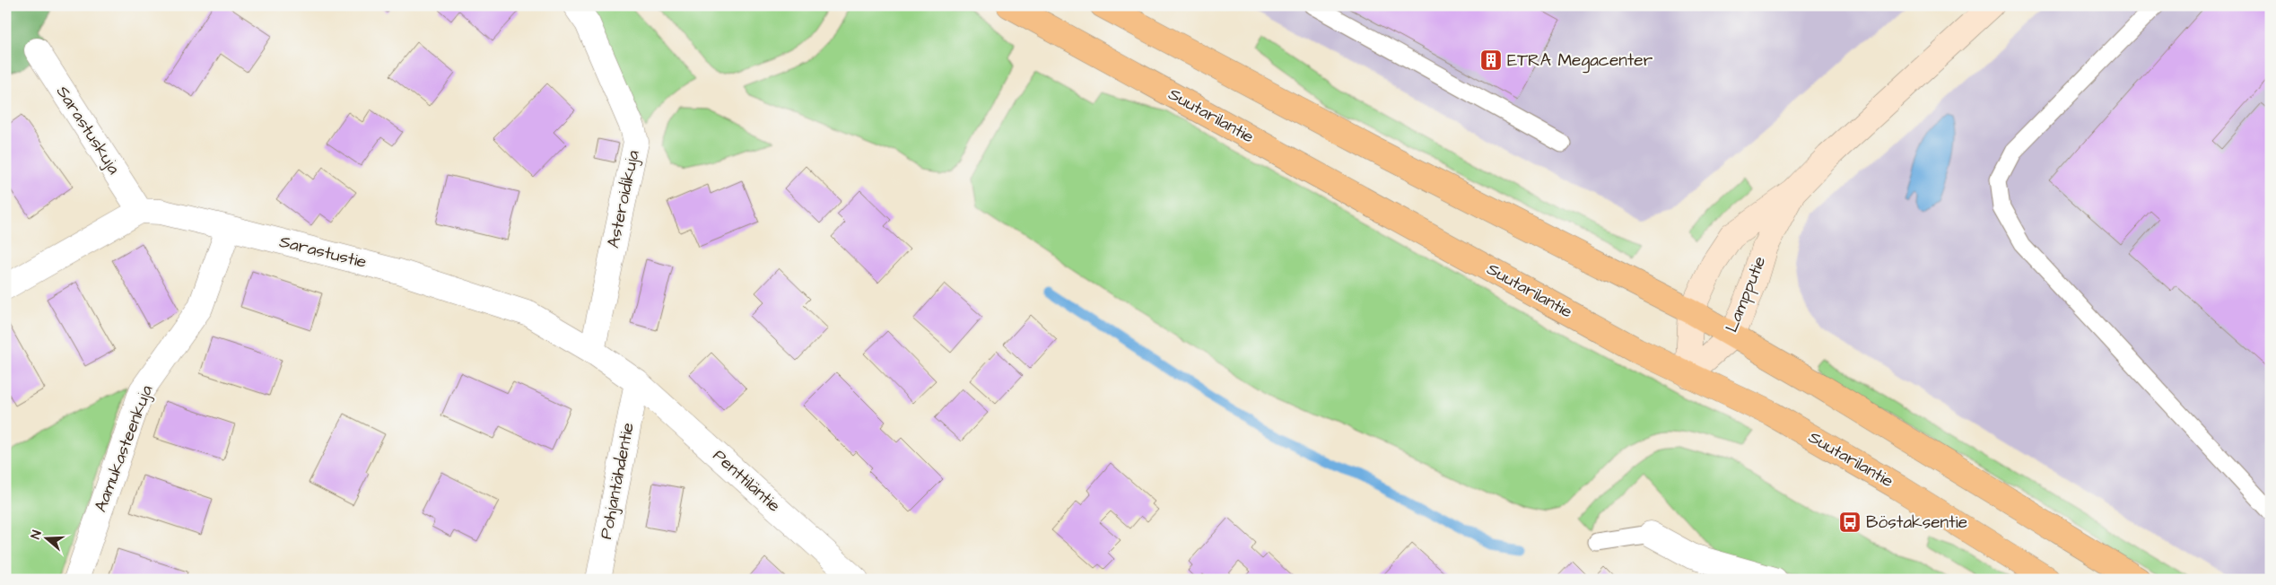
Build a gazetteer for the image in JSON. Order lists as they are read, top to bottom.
{
  "streets": {
    "main road": ["Suutarilantie"],
    "street": [
      "Sarastuskuja",
      "Asteroidikuja",
      "Sarastustie",
      "Lampputie",
      "Aamukasteenkuja",
      "Pohjantähdentie",
      "Penttiläntie"
    ]
  },
  "crossings": [
    ["Suutarilantie", "Lampputie"],
    ["Sarastuskuja", "Sarastustie"],
    ["Asteroidikuja", "Sarastustie"],
    ["Sarastustie", "Aamukasteenkuja"],
    ["Sarastustie", "Pohjantähdentie"],
    ["Sarastustie", "Penttiläntie"],
    ["Pohjantähdentie", "Penttiläntie"]
  ],
  "places": {
    "building": ["ETRA Megacenter"],
    "bus stop": ["Böstaksentie"]
  },
  "north": "left"
}
